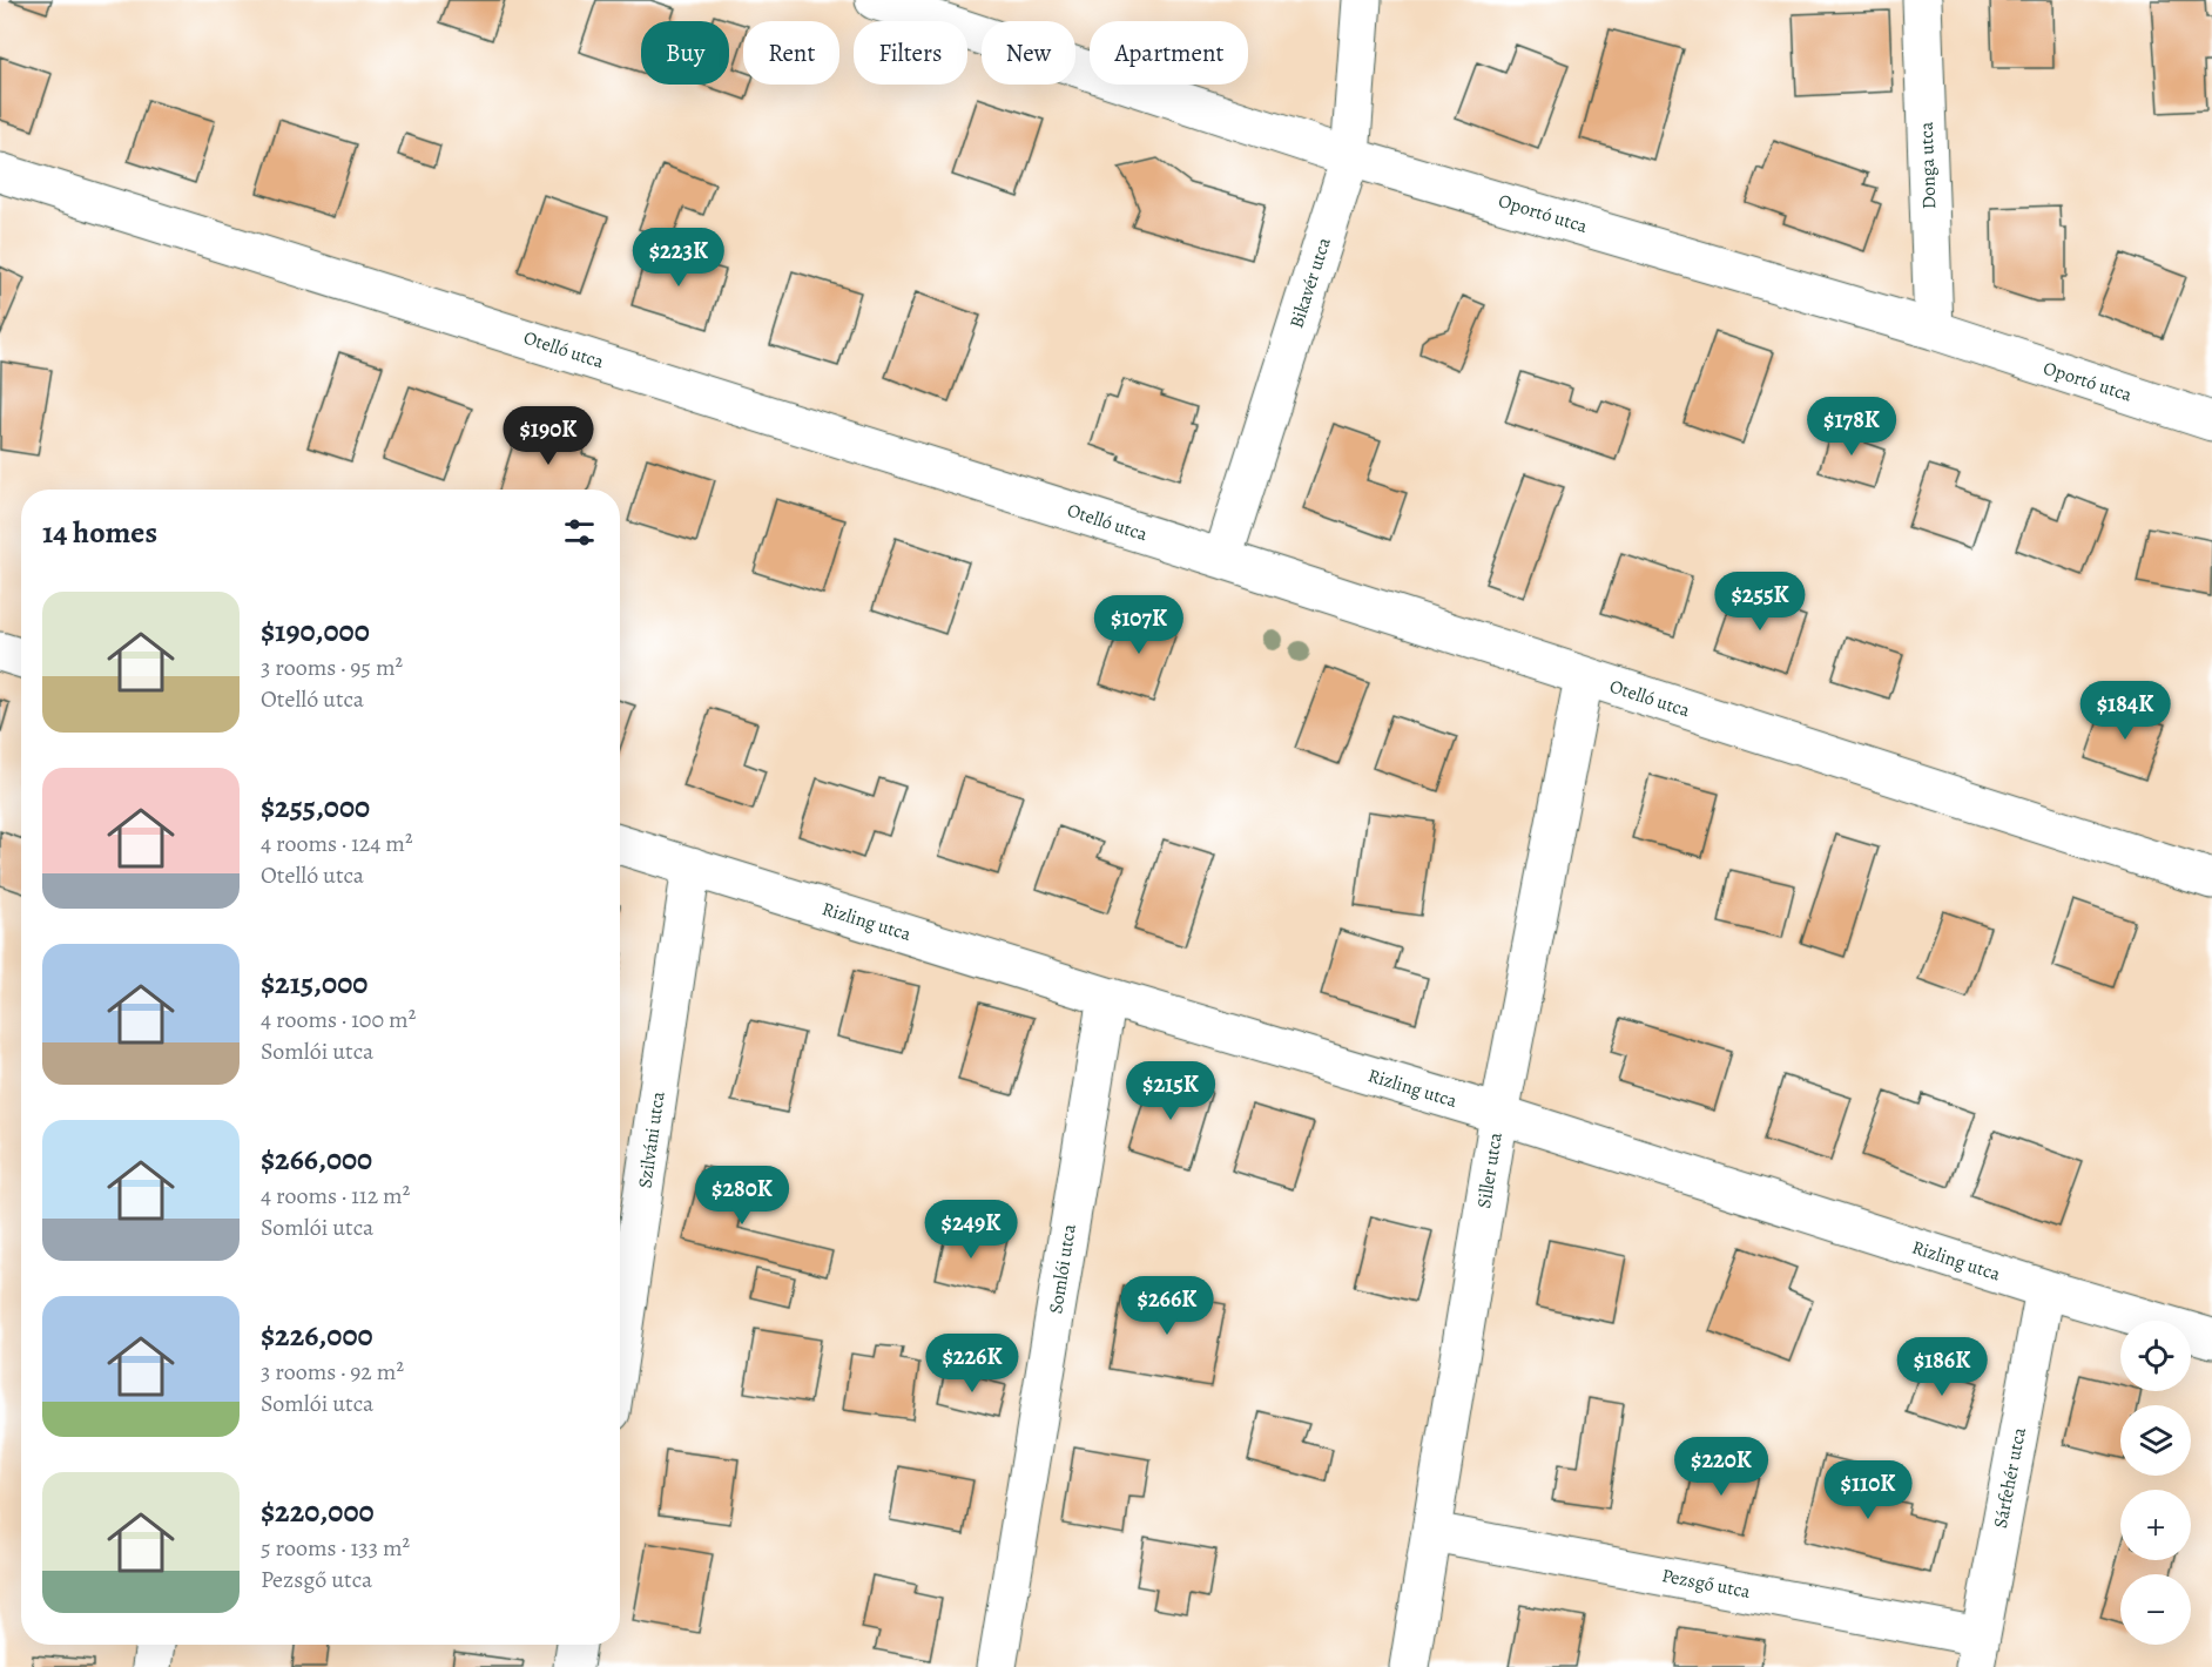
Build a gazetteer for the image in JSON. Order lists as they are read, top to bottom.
{
  "streets": {
    "street": [
      "Donga utca",
      "Oportó utca",
      "Bikavér utca",
      "Otelló utca",
      "Rizling utca",
      "Szilváni utca",
      "Siller utca",
      "Somlói utca",
      "Sárfehér utca",
      "Pezsgő utca"
    ]
  },
  "crossings": [
    ["Donga utca", "Oportó utca"],
    ["Oportó utca", "Bikavér utca"],
    ["Bikavér utca", "Otelló utca"],
    ["Otelló utca", "Siller utca"],
    ["Rizling utca", "Szilváni utca"],
    ["Rizling utca", "Siller utca"],
    ["Rizling utca", "Somlói utca"],
    ["Rizling utca", "Sárfehér utca"],
    ["Siller utca", "Pezsgő utca"],
    ["Sárfehér utca", "Pezsgő utca"]
  ],
  "page": {
    "chip": [
      "Buy",
      "Rent",
      "Filters",
      "New",
      "Apartment"
    ],
    "price": [
      "$223K",
      "$178K",
      "$190K",
      "$255K",
      "$107K",
      "$184K",
      "$215K",
      "$280K",
      "$249K",
      "$266K",
      "$226K",
      "$186K",
      "$220K",
      "$110K"
    ],
    "heading": "14 homes",
    "list": [
      {
        "name": "$190,000",
        "note": "3 rooms · 95 m² · Otelló utca"
      },
      {
        "name": "$255,000",
        "note": "4 rooms · 124 m² · Otelló utca"
      },
      {
        "name": "$215,000",
        "note": "4 rooms · 100 m² · Somlói utca"
      },
      {
        "name": "$266,000",
        "note": "4 rooms · 112 m² · Somlói utca"
      },
      {
        "name": "$226,000",
        "note": "3 rooms · 92 m² · Somlói utca"
      },
      {
        "name": "$220,000",
        "note": "5 rooms · 133 m² · Pezsgő utca"
      }
    ],
    "map_buttons": ["+", "−"]
  }
}
